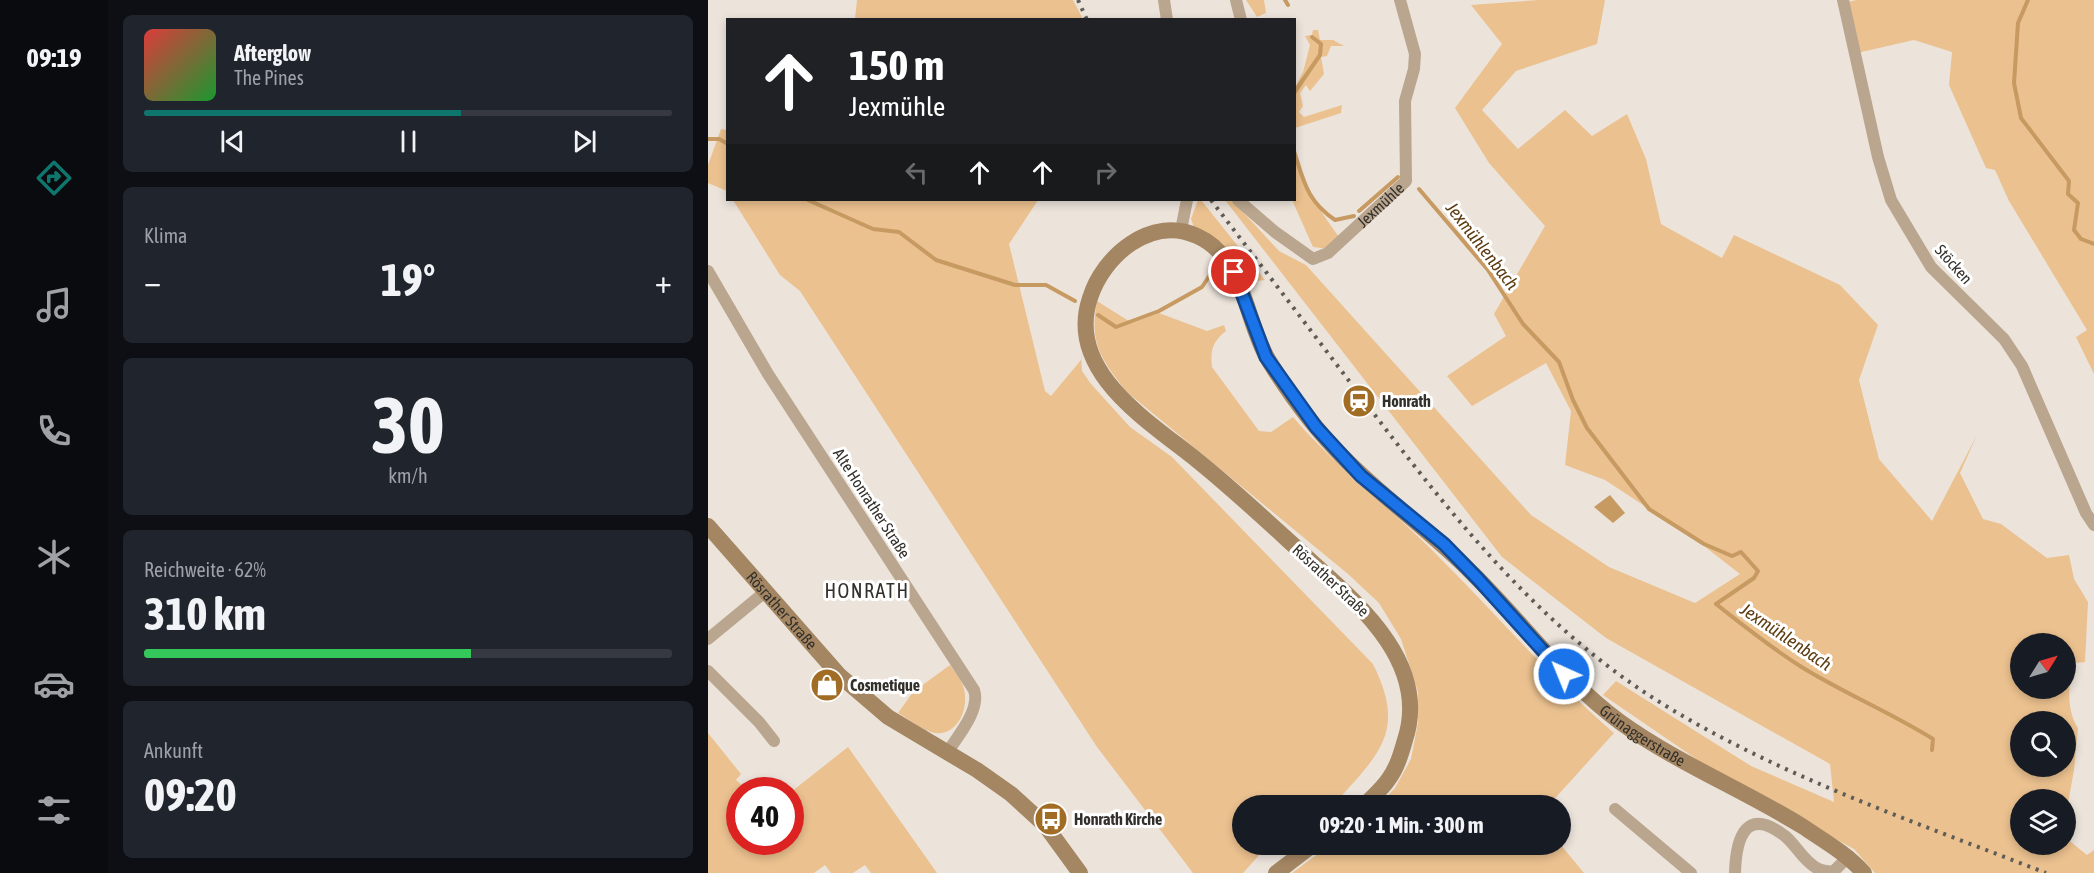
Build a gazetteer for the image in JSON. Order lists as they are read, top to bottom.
{
  "streets": {
    "street": [
      "Jexmühle",
      "Stöcken",
      "Alte Honrather Straße",
      "Rösrather Straße",
      "Grünaggerstraße"
    ]
  },
  "crossings": [
    ["Alte Honrather Straße", "Rösrather Straße"],
    ["Rösrather Straße", "Grünaggerstraße"]
  ],
  "districts": ["HONRATH"],
  "water": ["Jexmühlenbach"],
  "places": {
    "station": ["Honrath"],
    "shop": ["Cosmetique"],
    "bus stop": ["Honrath Kirche"]
  },
  "north": "top right",
  "page": {
    "tabs": "09:19",
    "turn": ["150 m", "Jexmühle"],
    "song": ["Afterglow", "The Pines"],
    "tile": [
      "Klima",
      ["30", "km/h"],
      ["Reichweite · 62%", "310 km"],
      ["Ankunft", "09:20"]
    ],
    "heat": ["−", "19°", "+"],
    "limit": "40",
    "trip": "09:20 · 1 Min. · 300 m"
  }
}
